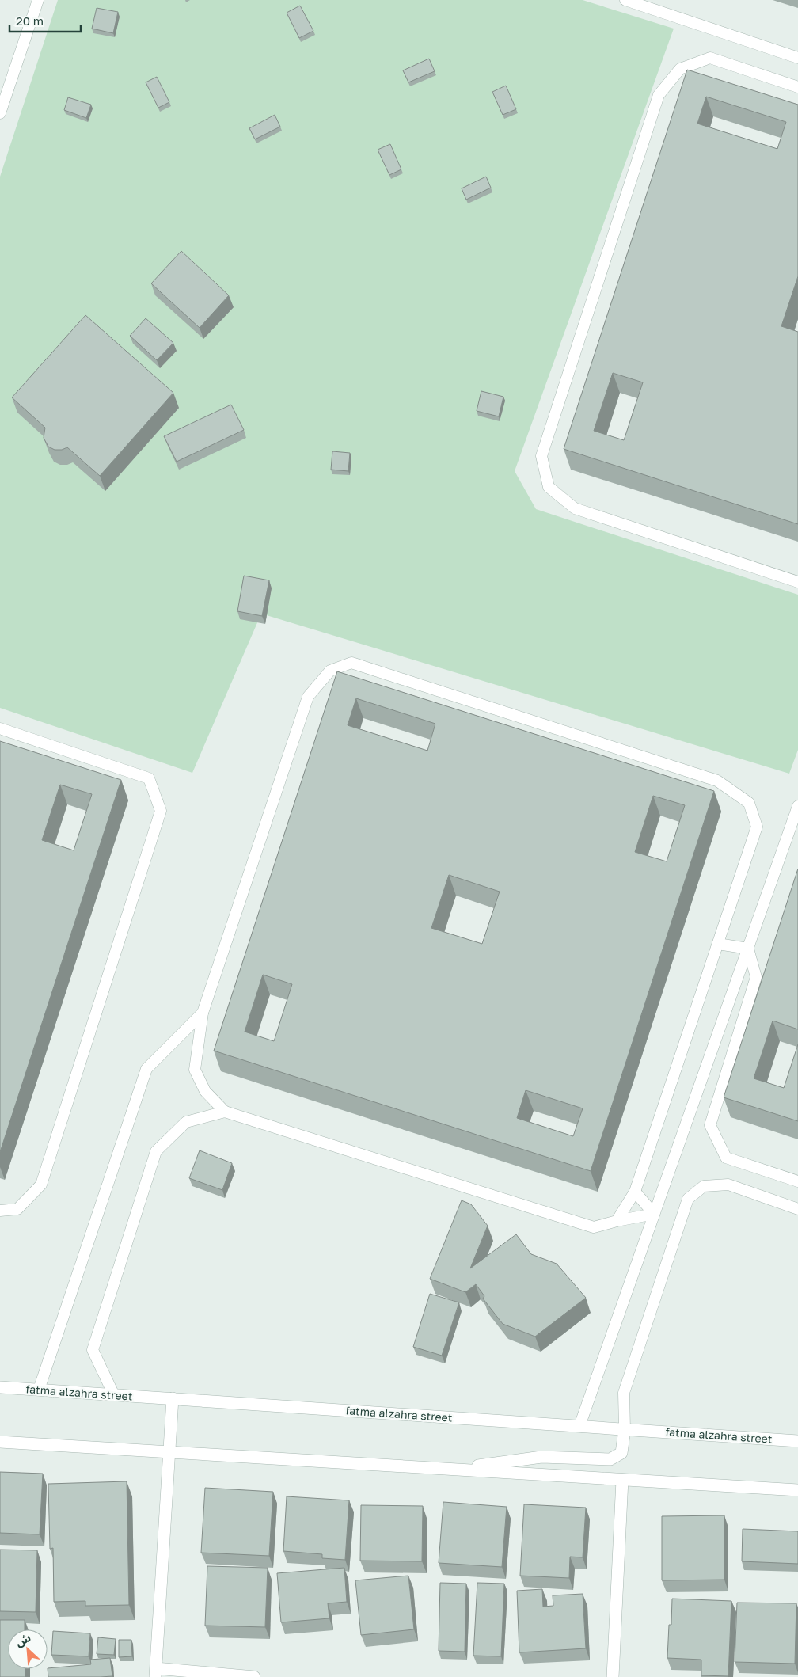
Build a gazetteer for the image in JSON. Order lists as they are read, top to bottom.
{
  "streets": {
    "street": ["fatma alzahra street"]
  },
  "scale_bar": "20 m",
  "north": "top left"
}
